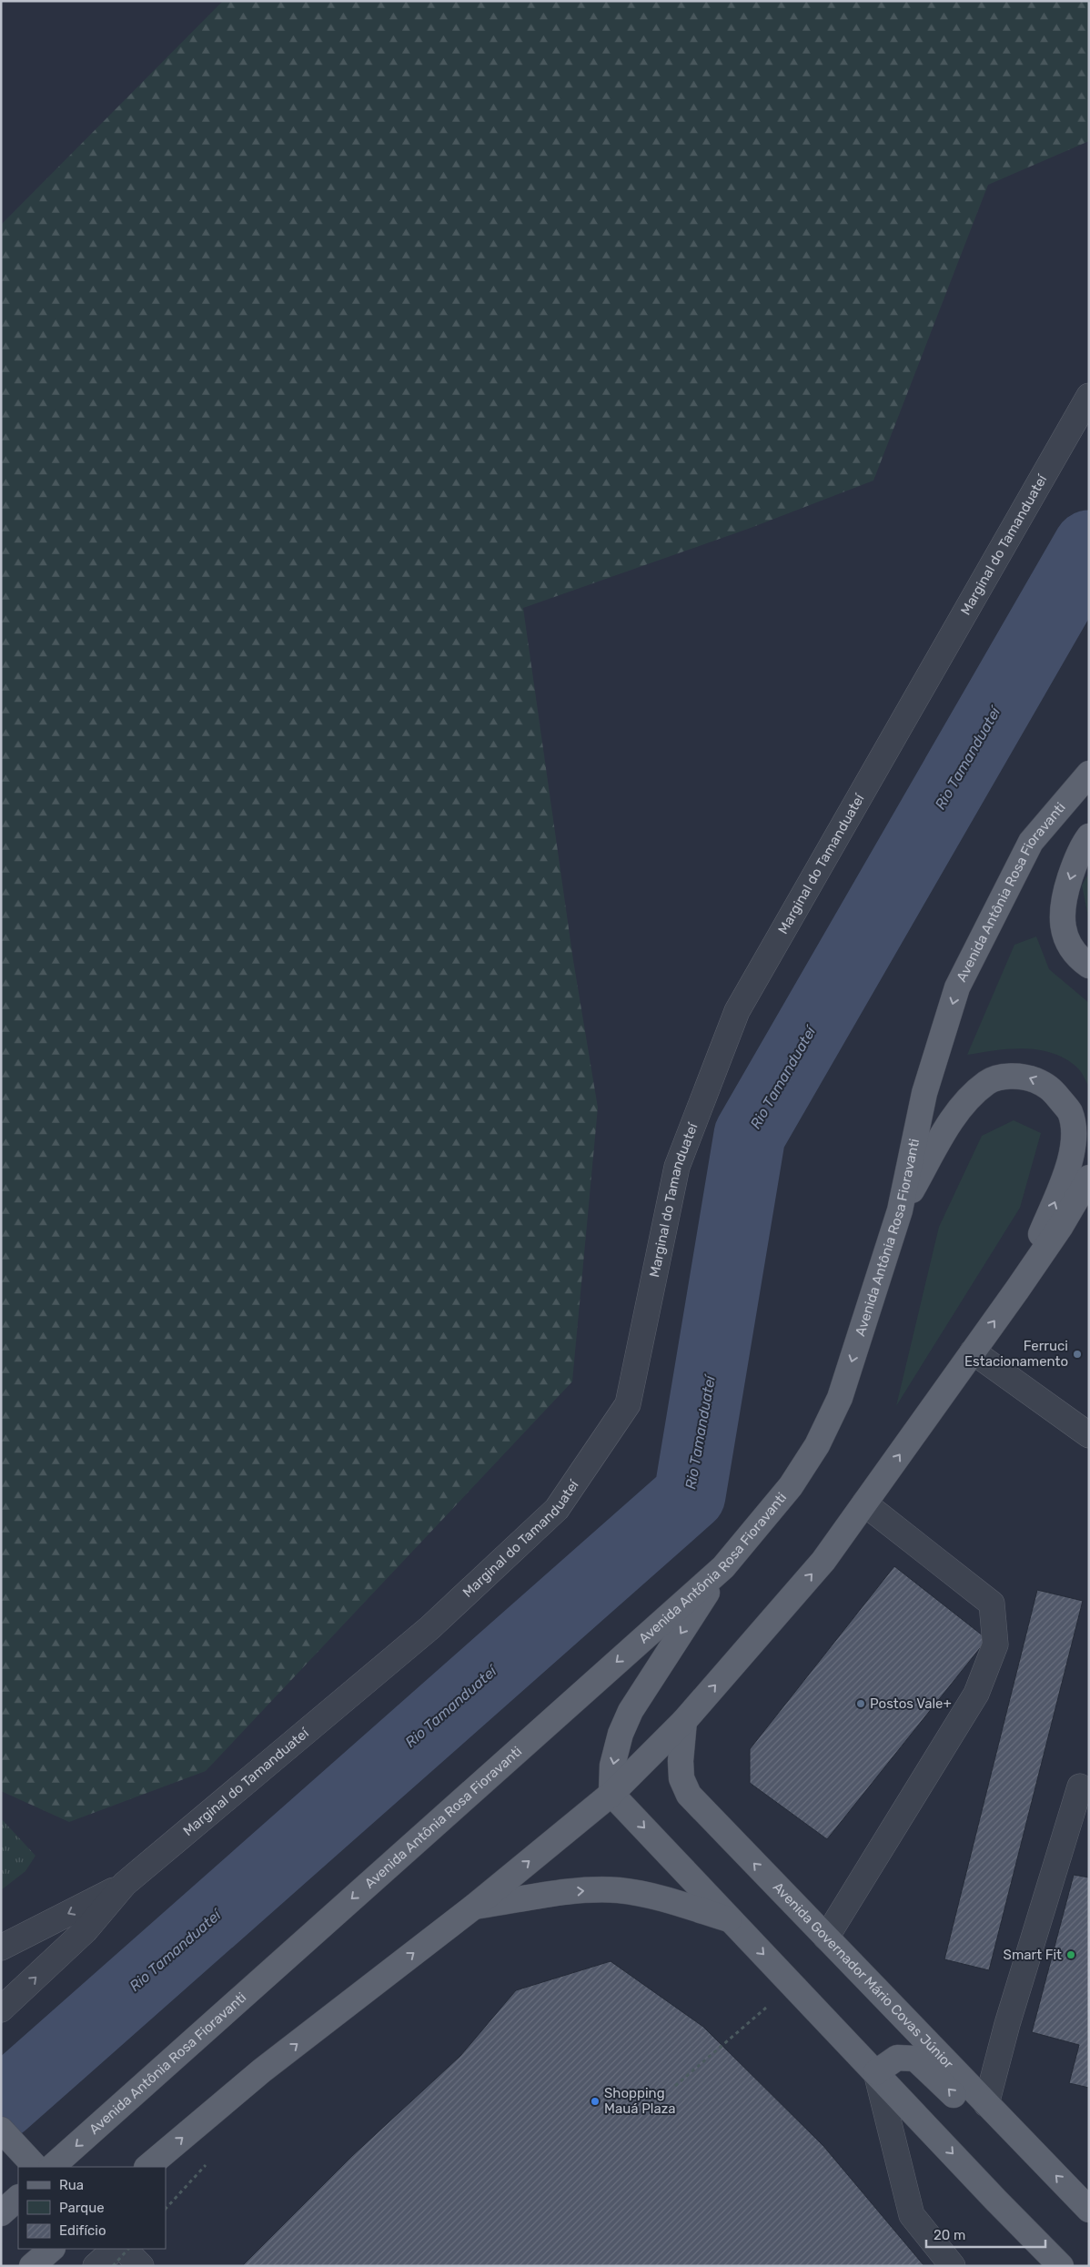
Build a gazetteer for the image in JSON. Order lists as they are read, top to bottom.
{
  "streets": {
    "main road": ["Avenida Antônia Rosa Fioravanti", "Avenida Governador Mário Covas Júnior"],
    "street": ["Marginal do Tamanduateí"]
  },
  "water": ["Rio Tamanduateí"],
  "places": [
    "Ferruci Estacionamento",
    "Postos Vale+",
    "Smart Fit",
    "Shopping Mauá Plaza"
  ],
  "legend": ["Rua", "Parque", "Edifício"],
  "scale_bar": "20 m"
}
